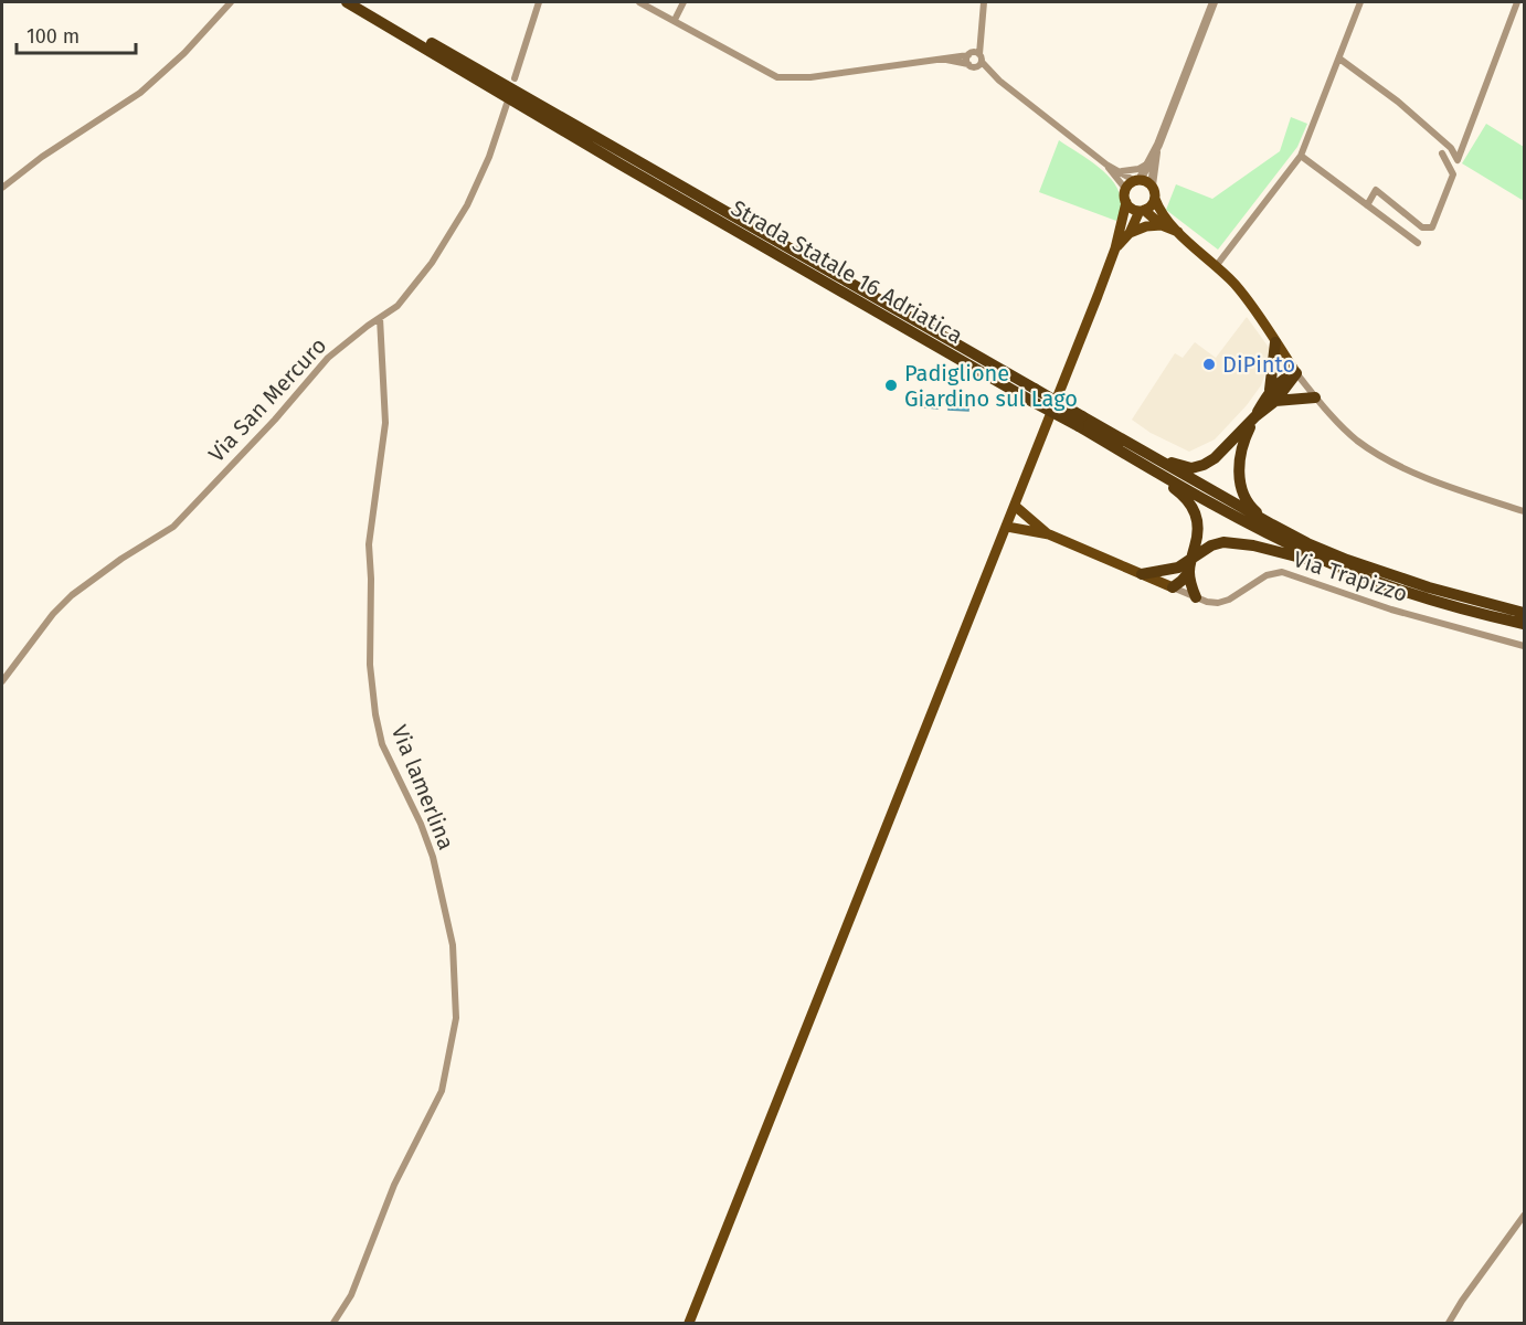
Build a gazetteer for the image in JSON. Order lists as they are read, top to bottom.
{
  "streets": {
    "highway": ["Strada Statale 16 Adriatica"],
    "street": ["Via San Mercuro", "Via Trapizzo", "Via lamerlina"]
  },
  "crossings": [
    ["Via San Mercuro", "Via lamerlina"]
  ],
  "places": ["DiPinto", "Padiglione Giardino sul Lago"],
  "scale_bar": "100 m"
}
